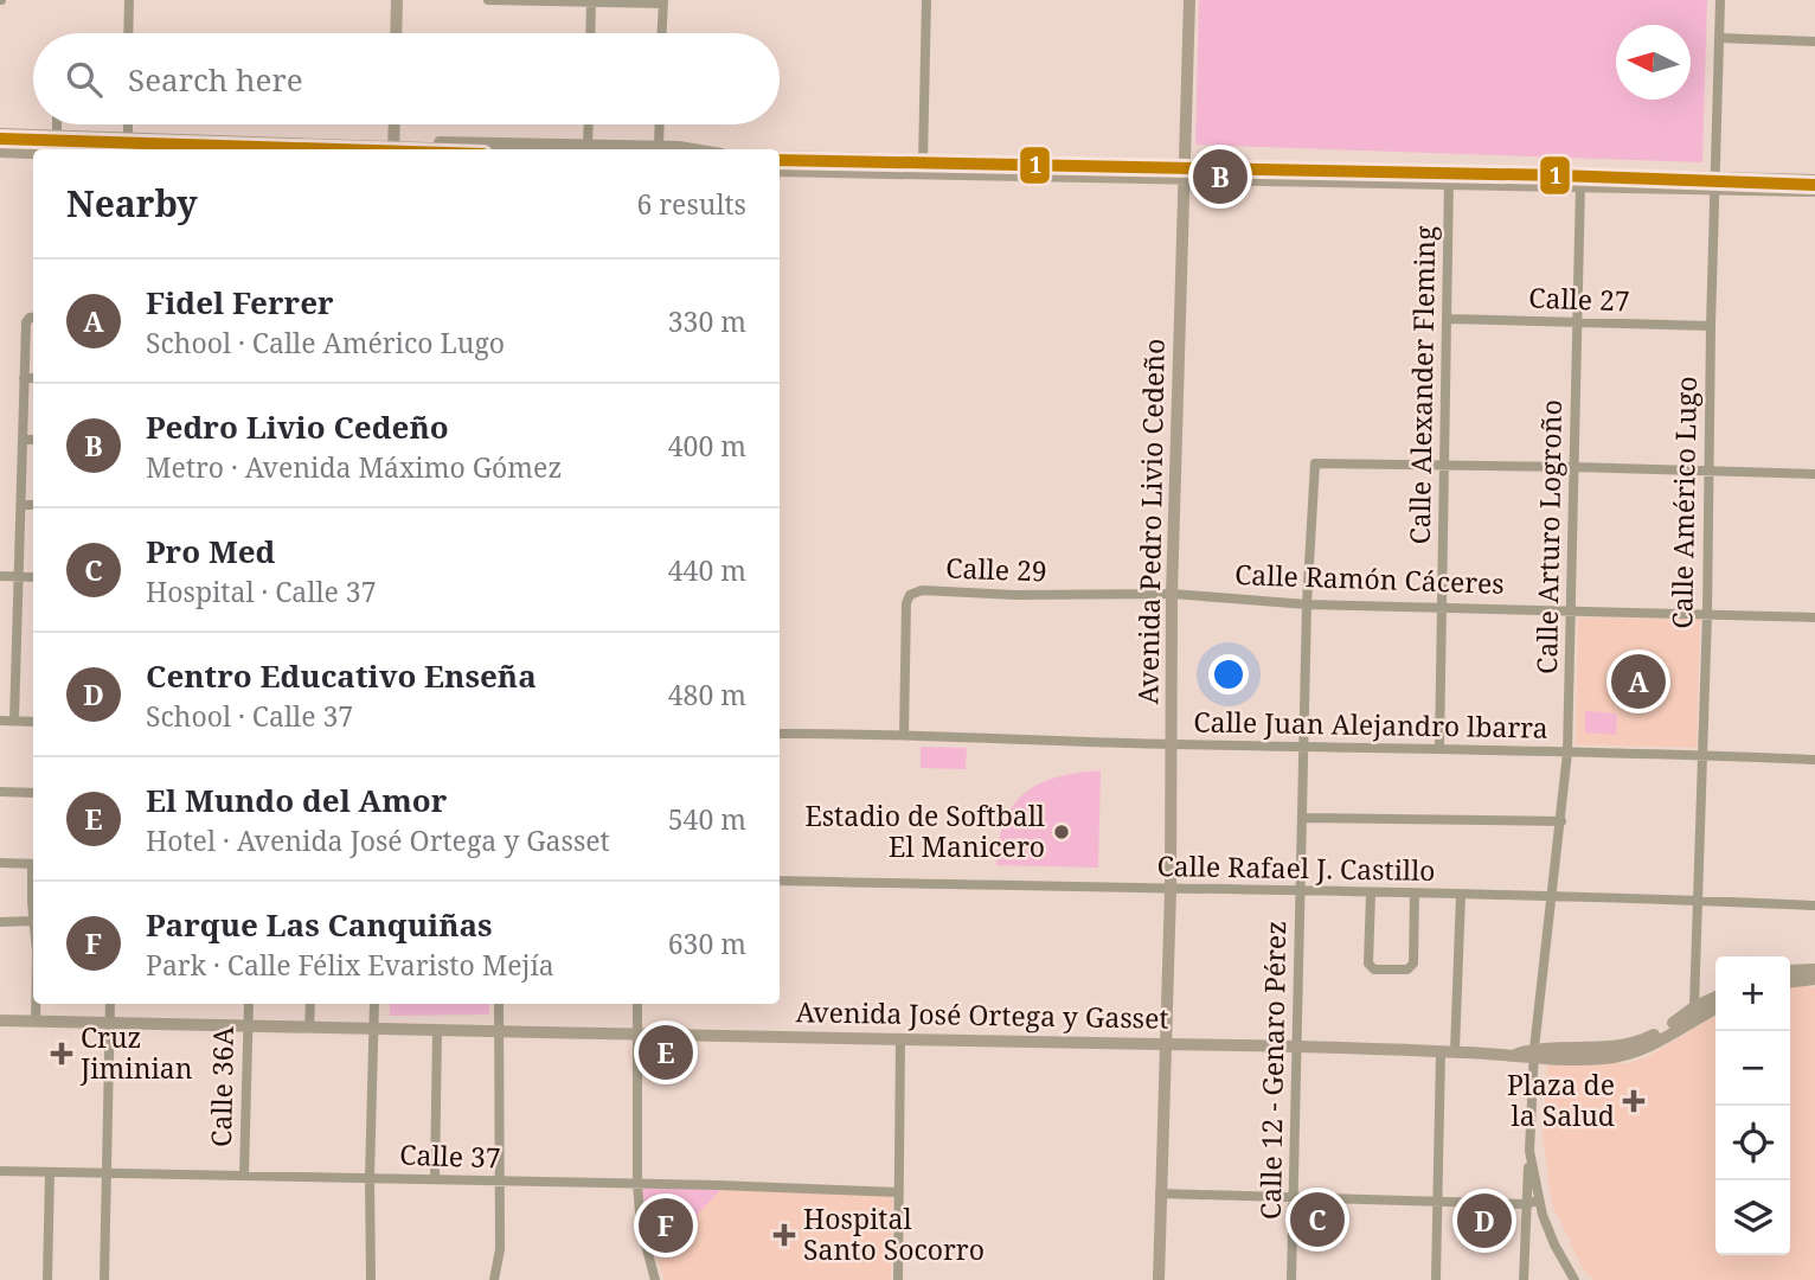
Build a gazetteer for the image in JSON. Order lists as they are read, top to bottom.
{
  "streets": {
    "main road": ["Avenida Pedro Livio Cedeño", "Avenida José Ortega y Gasset"],
    "street": [
      "Calle 27",
      "Calle Alexander Fleming",
      "Calle Américo Lugo",
      "Calle Arturo Logroño",
      "Calle 29",
      "Calle Ramón Cáceres",
      "Calle Juan Alejandro lbarra",
      "Calle Rafael J. Castillo",
      "Calle 12 - Genaro Pérez",
      "Calle 36A",
      "Calle 37"
    ]
  },
  "crossings": [
    ["Calle 27", "Calle Alexander Fleming"],
    ["Calle 27", "Calle Américo Lugo"],
    ["Calle 27", "Calle Arturo Logroño"],
    ["Calle Alexander Fleming", "Calle Ramón Cáceres"],
    ["Calle Alexander Fleming", "Calle Juan Alejandro lbarra"],
    ["Calle Alexander Fleming", "Calle 12 - Genaro Pérez"],
    ["Calle Américo Lugo", "Calle Ramón Cáceres"],
    ["Calle Américo Lugo", "Calle Juan Alejandro lbarra"],
    ["Calle Américo Lugo", "Calle Rafael J. Castillo"],
    ["Calle Américo Lugo", "Avenida José Ortega y Gasset"],
    ["Avenida Pedro Livio Cedeño", "Calle 29"],
    ["Avenida Pedro Livio Cedeño", "Calle Ramón Cáceres"],
    ["Avenida Pedro Livio Cedeño", "Calle Juan Alejandro lbarra"],
    ["Avenida Pedro Livio Cedeño", "Calle Rafael J. Castillo"],
    ["Avenida Pedro Livio Cedeño", "Avenida José Ortega y Gasset"],
    ["Calle Arturo Logroño", "Calle Ramón Cáceres"],
    ["Calle Arturo Logroño", "Calle Juan Alejandro lbarra"],
    ["Calle Arturo Logroño", "Calle Rafael J. Castillo"],
    ["Calle Arturo Logroño", "Avenida José Ortega y Gasset"],
    ["Calle 29", "Calle Ramón Cáceres"],
    ["Calle 29", "Calle Juan Alejandro lbarra"],
    ["Calle Ramón Cáceres", "Calle 12 - Genaro Pérez"],
    ["Calle Juan Alejandro lbarra", "Calle 12 - Genaro Pérez"],
    ["Calle Rafael J. Castillo", "Calle 12 - Genaro Pérez"],
    ["Avenida José Ortega y Gasset", "Calle 12 - Genaro Pérez"],
    ["Avenida José Ortega y Gasset", "Calle 36A"],
    ["Calle 36A", "Calle 37"]
  ],
  "places": {
    "other": ["Estadio de Softball El Manicero"],
    "health": ["Cruz Jiminian", "Plaza de la Salud", "Hospital Santo Socorro"]
  },
  "lines": ["transit line 1"],
  "north": "left",
  "page": {
    "search": "Search here",
    "pins": [
      "B",
      "A",
      "E",
      "C",
      "D",
      "F"
    ],
    "heading": ["Nearby", "6 results"],
    "list": [
      {
        "mark": "A",
        "name": "Fidel Ferrer",
        "note": "School · Calle Américo Lugo",
        "value": "330 m"
      },
      {
        "mark": "B",
        "name": "Pedro Livio Cedeño",
        "note": "Metro · Avenida Máximo Gómez",
        "value": "400 m"
      },
      {
        "mark": "C",
        "name": "Pro Med",
        "note": "Hospital · Calle 37",
        "value": "440 m"
      },
      {
        "mark": "D",
        "name": "Centro Educativo Enseña",
        "note": "School · Calle 37",
        "value": "480 m"
      },
      {
        "mark": "E",
        "name": "El Mundo del Amor",
        "note": "Hotel · Avenida José Ortega y Gasset",
        "value": "540 m"
      },
      {
        "mark": "F",
        "name": "Parque Las Canquiñas",
        "note": "Park · Calle Félix Evaristo Mejía",
        "value": "630 m"
      }
    ],
    "map_buttons": ["+", "−"]
  }
}
